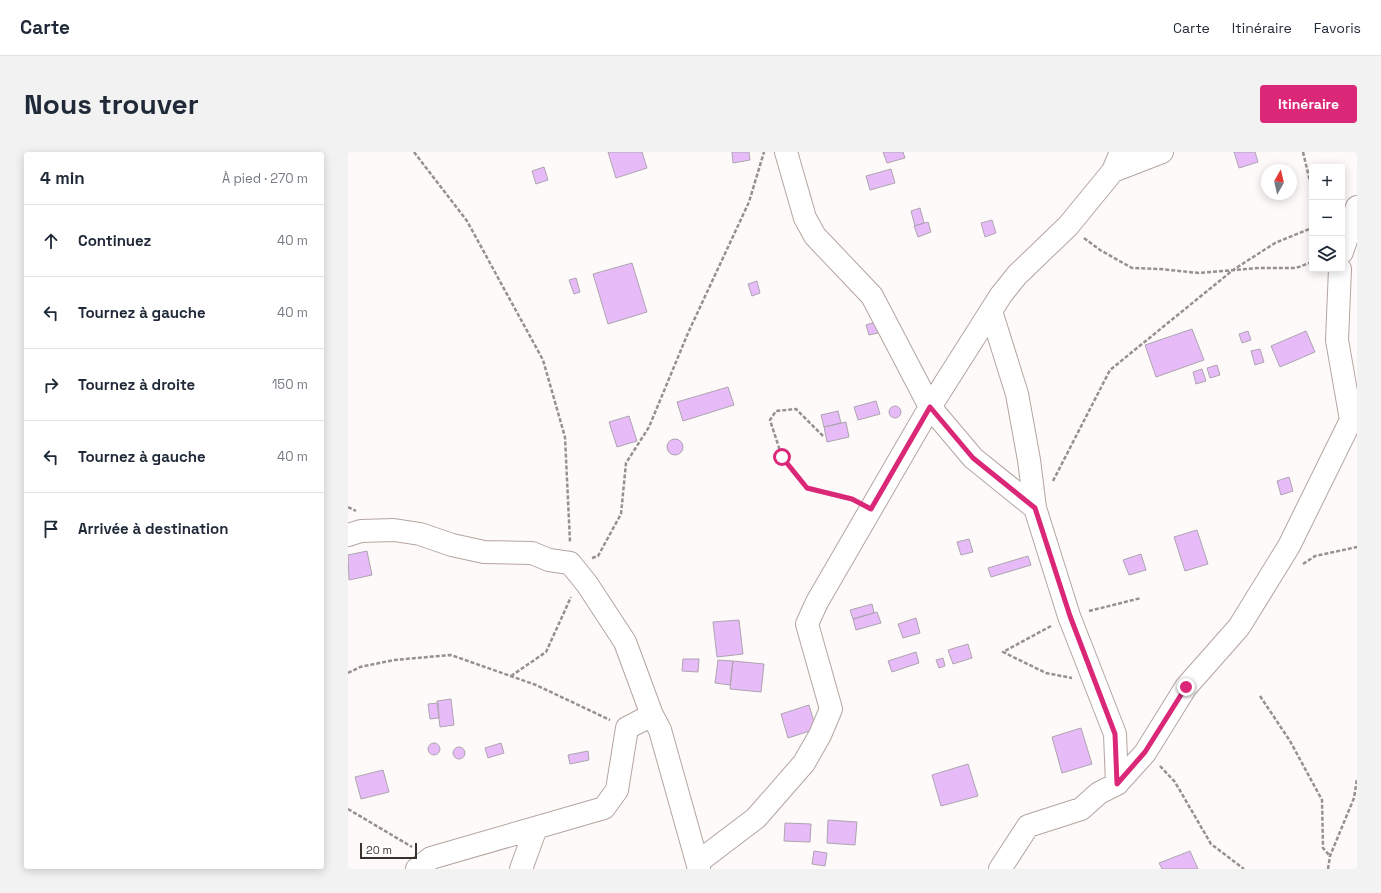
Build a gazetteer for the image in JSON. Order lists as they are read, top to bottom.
{
  "scale_bar": "20 m",
  "north": "top",
  "page": {
    "header": "Carte",
    "nav": ["Carte", "Itinéraire", "Favoris"],
    "buttons": "Itinéraire",
    "title": "Nous trouver",
    "heading": ["4 min", "À pied · 270 m"],
    "map_buttons": ["+", "−"],
    "list": [
      ["Continuez", "40 m"],
      ["Tournez à gauche", "40 m"],
      ["Tournez à droite", "150 m"],
      ["Tournez à gauche", "40 m"],
      "Arrivée à destination"
    ],
    "scale": "20 m"
  }
}
